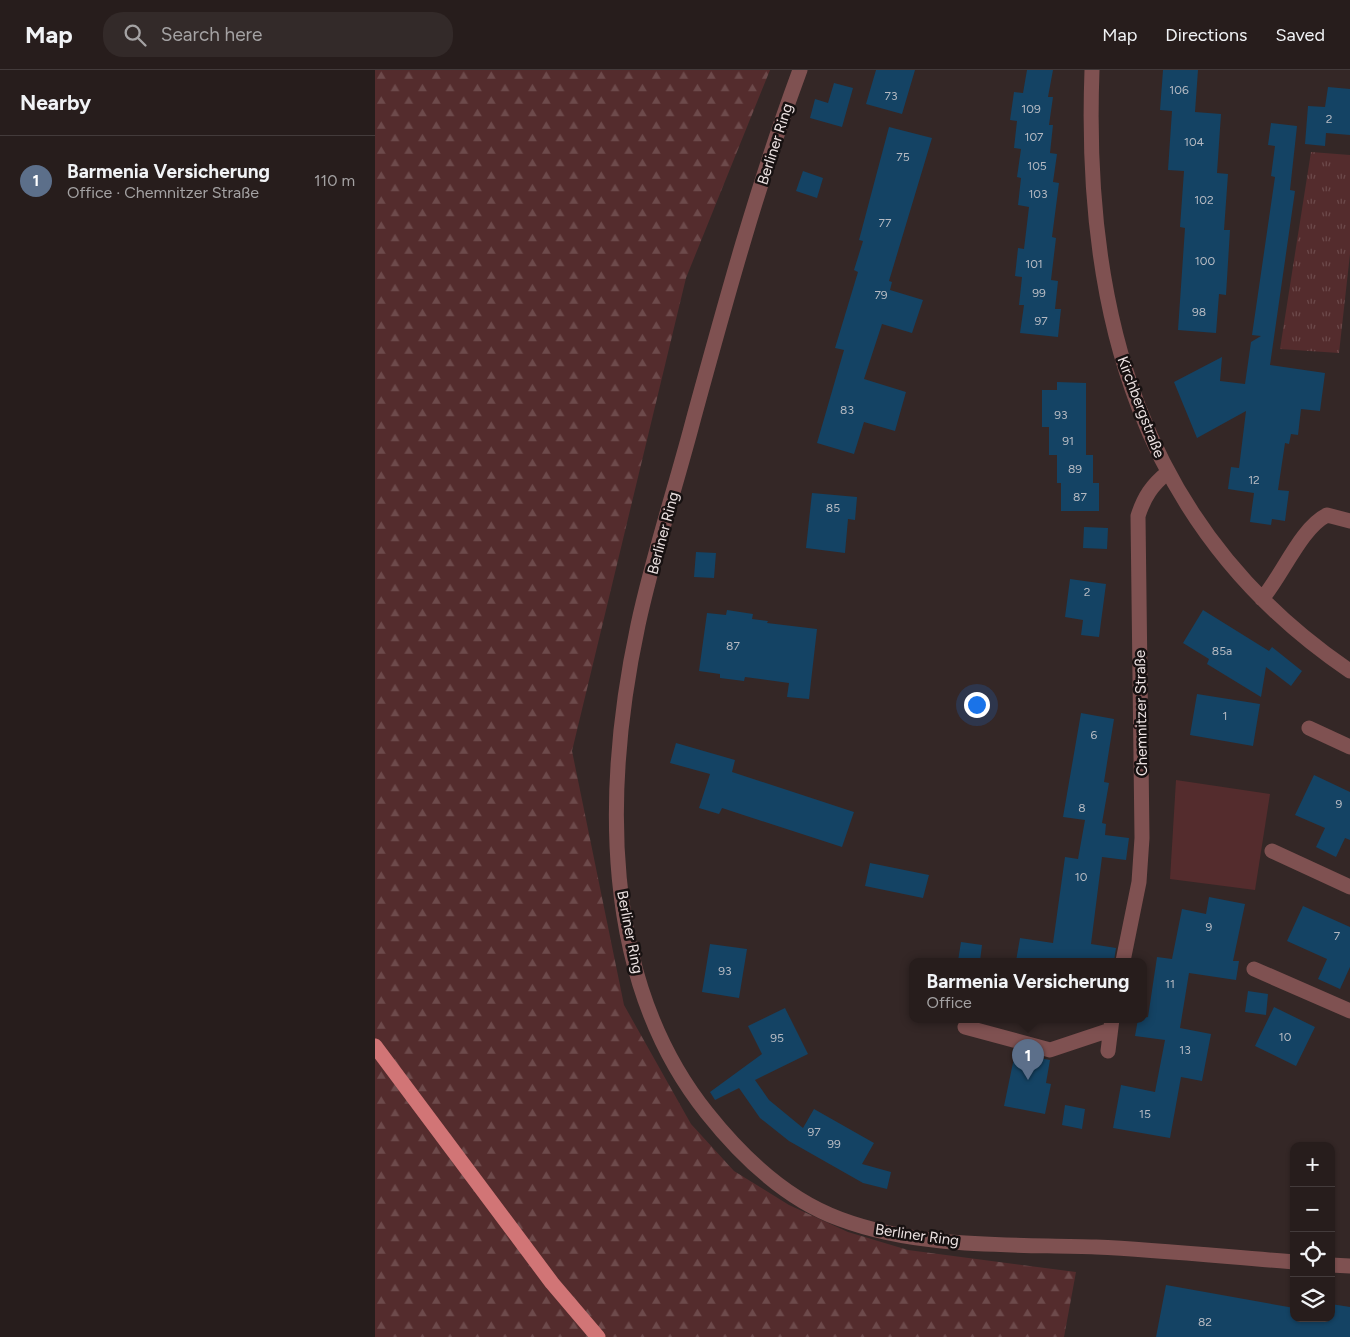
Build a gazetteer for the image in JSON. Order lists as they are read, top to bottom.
{
  "streets": {
    "street": ["Berliner Ring", "Kirchbergstraße", "Chemnitzer Straße"]
  },
  "crossings": [
    ["Kirchbergstraße", "Chemnitzer Straße"]
  ],
  "house_numbers": [
    "106",
    "73",
    "109",
    "2",
    "107",
    "104",
    "75",
    "105",
    "103",
    "102",
    "77",
    "100",
    "101",
    "99",
    "79",
    "98",
    "97",
    "83",
    "93",
    "91",
    "89",
    "12",
    "87",
    "85",
    "2",
    "87",
    "85a",
    "1",
    "6",
    "9",
    "8",
    "10",
    "9",
    "7",
    "93",
    "11",
    "10",
    "95",
    "13",
    "15",
    "97",
    "99",
    "82"
  ],
  "page": {
    "header": "Map",
    "search": "Search here",
    "nav": ["Map", "Directions", "Saved"],
    "heading": "Nearby",
    "list": [
      {
        "mark": "1",
        "name": "Barmenia Versicherung",
        "note": "Office · Chemnitzer Straße",
        "value": "110 m"
      }
    ],
    "popup": ["Barmenia Versicherung", "Office"],
    "pins": "1",
    "map_buttons": ["+", "−"]
  }
}
